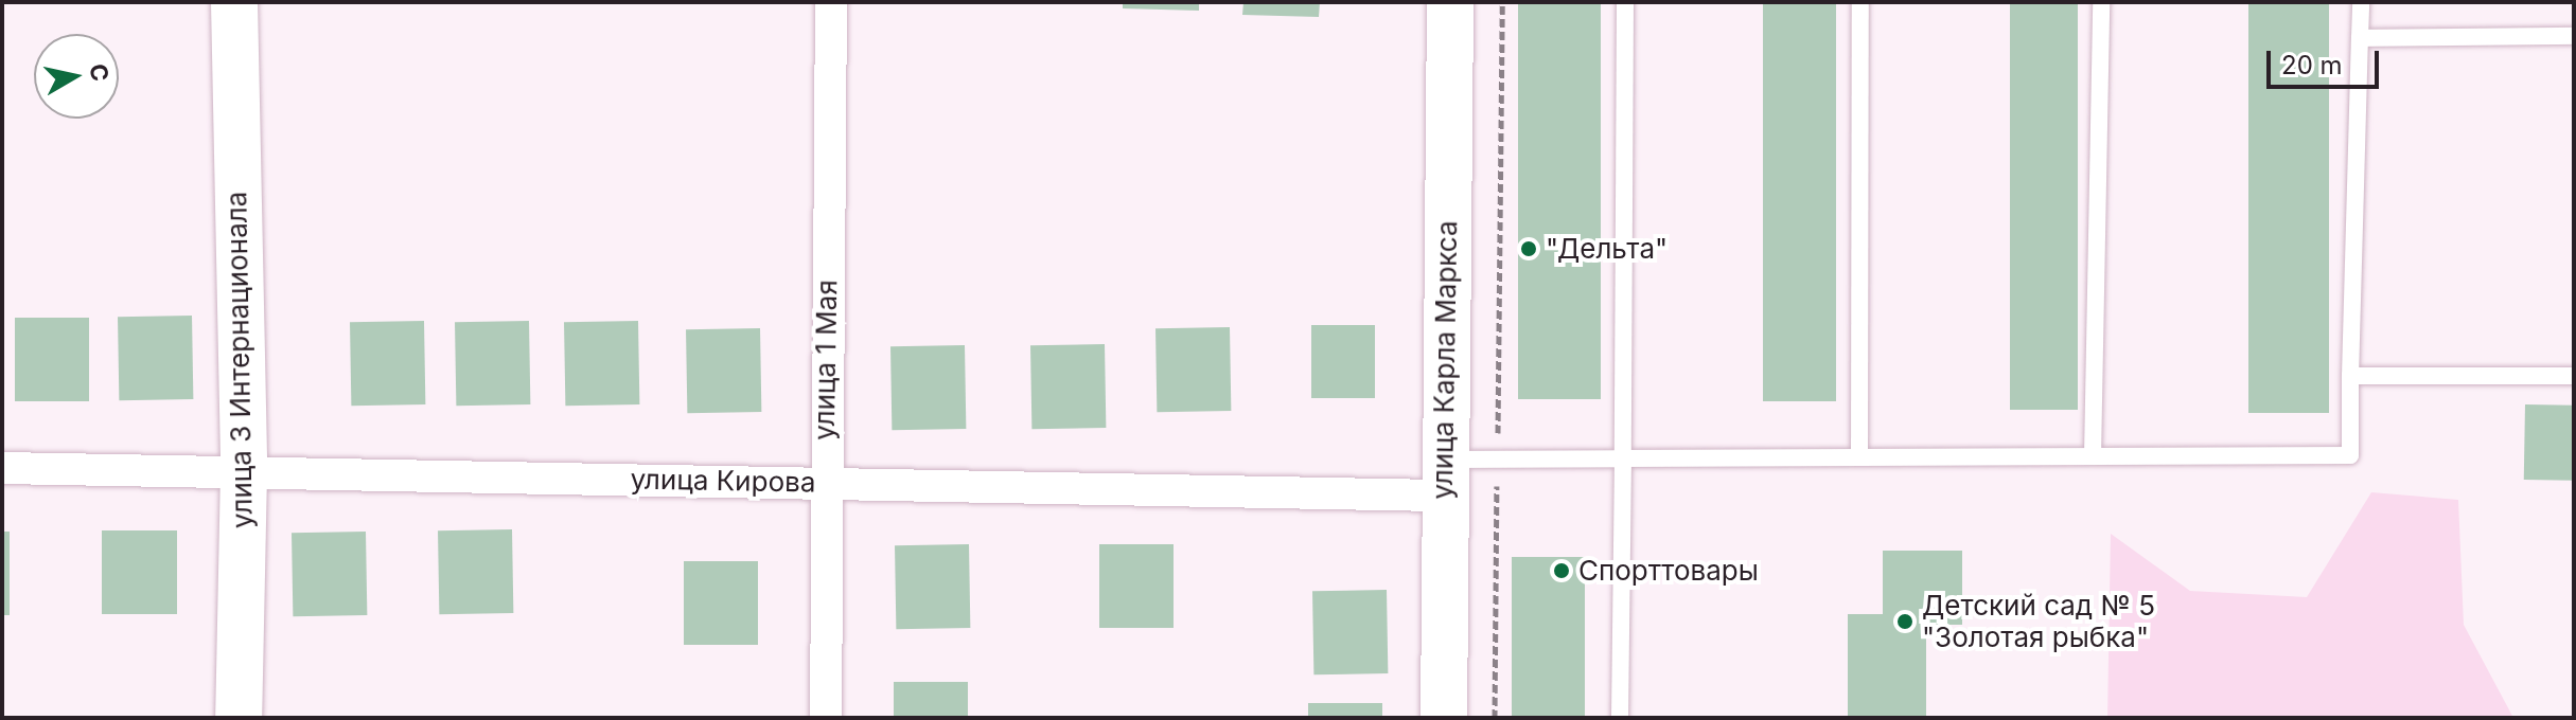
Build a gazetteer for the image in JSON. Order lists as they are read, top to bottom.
{
  "streets": {
    "main road": ["улица 3 Интернационала", "улица Карла Маркса"],
    "street": ["улица 1 Мая", "улица Кирова"]
  },
  "crossings": [
    ["улица 3 Интернационала", "улица Кирова"],
    ["улица 1 Мая", "улица Кирова"],
    ["улица Карла Маркса", "улица Кирова"]
  ],
  "places": ["\"Дельта\"", "Спорттовары", "Детский сад № 5 \"Золотая рыбка\""],
  "scale_bar": "20 m",
  "north": "right"
}
